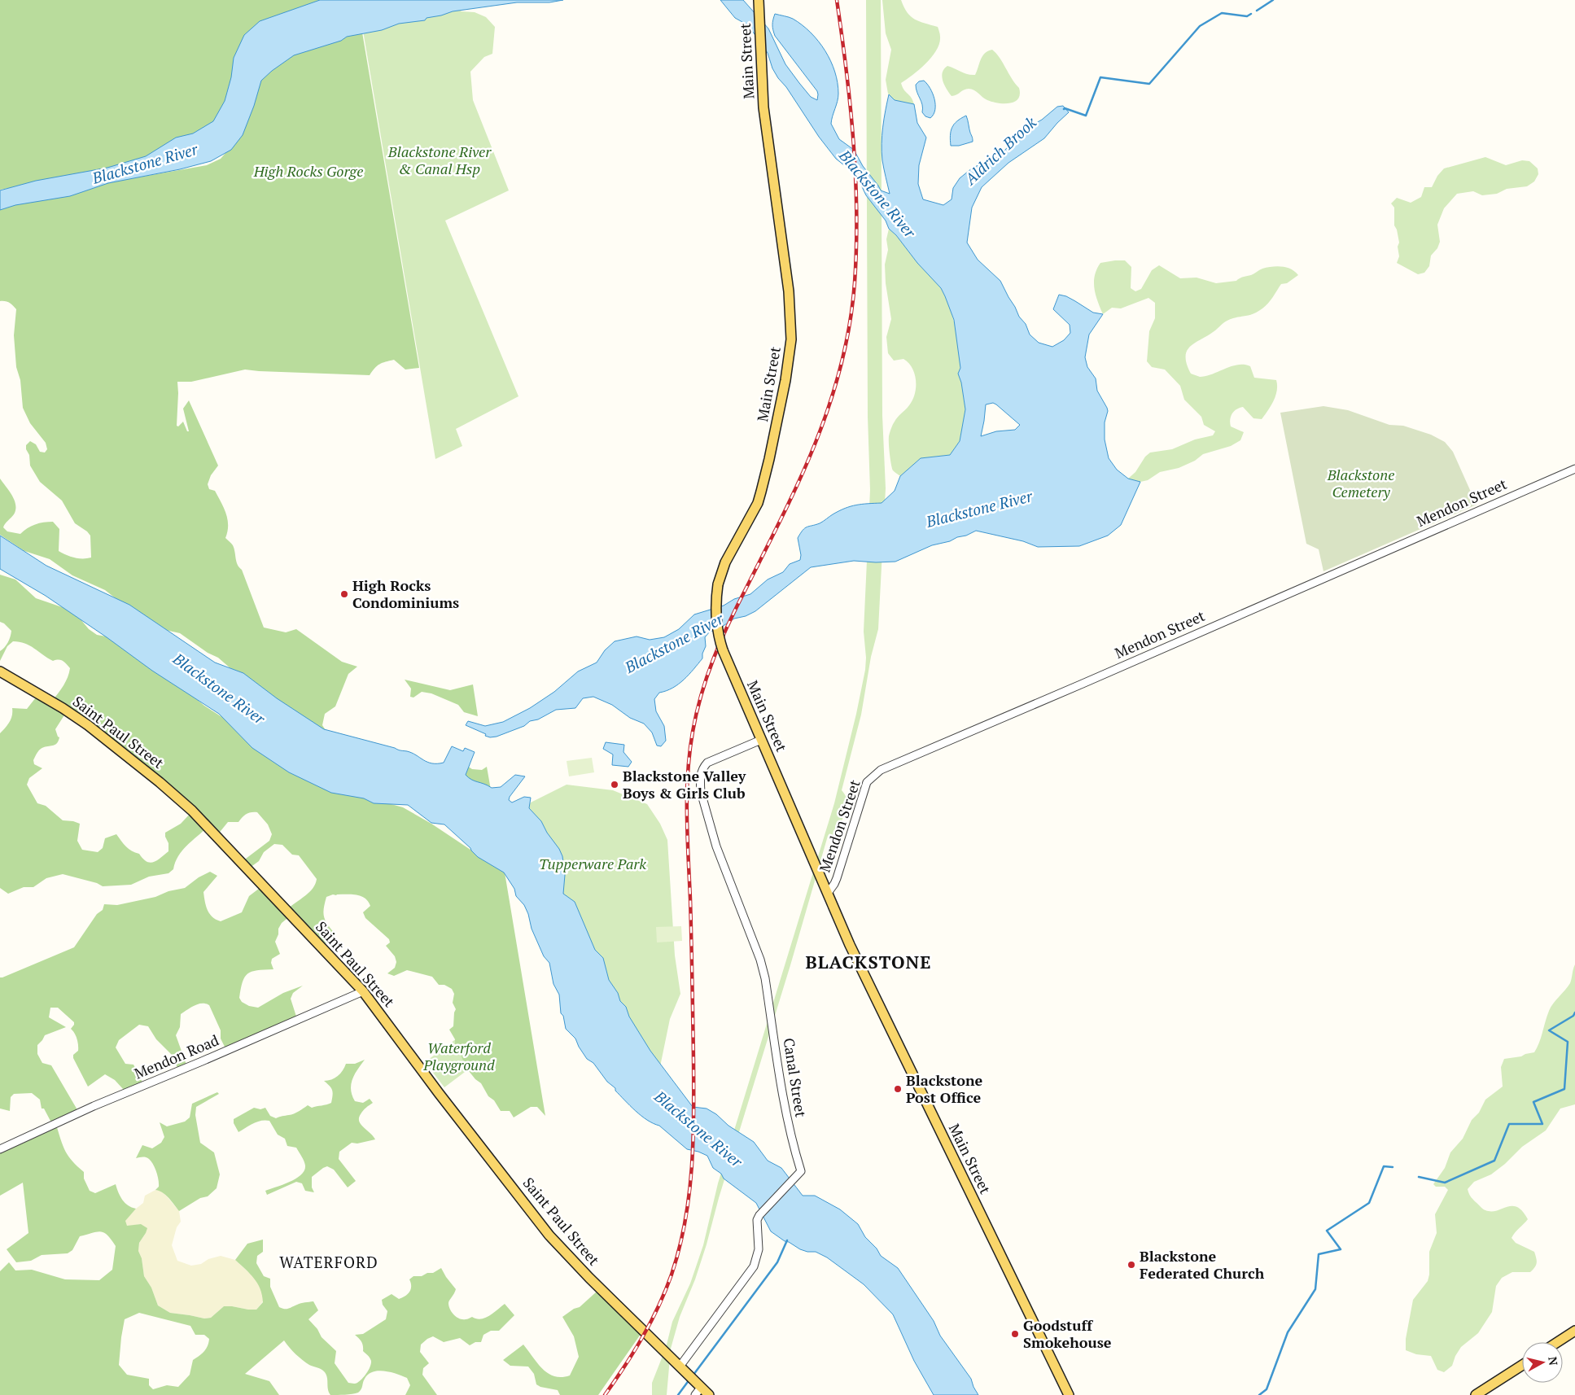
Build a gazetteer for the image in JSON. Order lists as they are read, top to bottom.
{
  "streets": {
    "main road": ["Main Street", "Saint Paul Street"],
    "street": ["Mendon Street", "Mendon Road", "Canal Street"]
  },
  "crossings": [
    ["Main Street", "Mendon Street"],
    ["Main Street", "Canal Street"],
    ["Saint Paul Street", "Mendon Road"],
    ["Saint Paul Street", "Canal Street"]
  ],
  "districts": ["BLACKSTONE", "WATERFORD"],
  "water": ["Aldrich Brook", "Blackstone River"],
  "parks": [
    "Blackstone River & Canal Hsp",
    "High Rocks Gorge",
    "Blackstone Cemetery",
    "Tupperware Park",
    "Waterford Playground"
  ],
  "places": [
    "High Rocks Condominiums",
    "Blackstone Valley Boys & Girls Club",
    "Blackstone Post Office",
    "Blackstone Federated Church",
    "Goodstuff Smokehouse"
  ],
  "north": "right"
}
